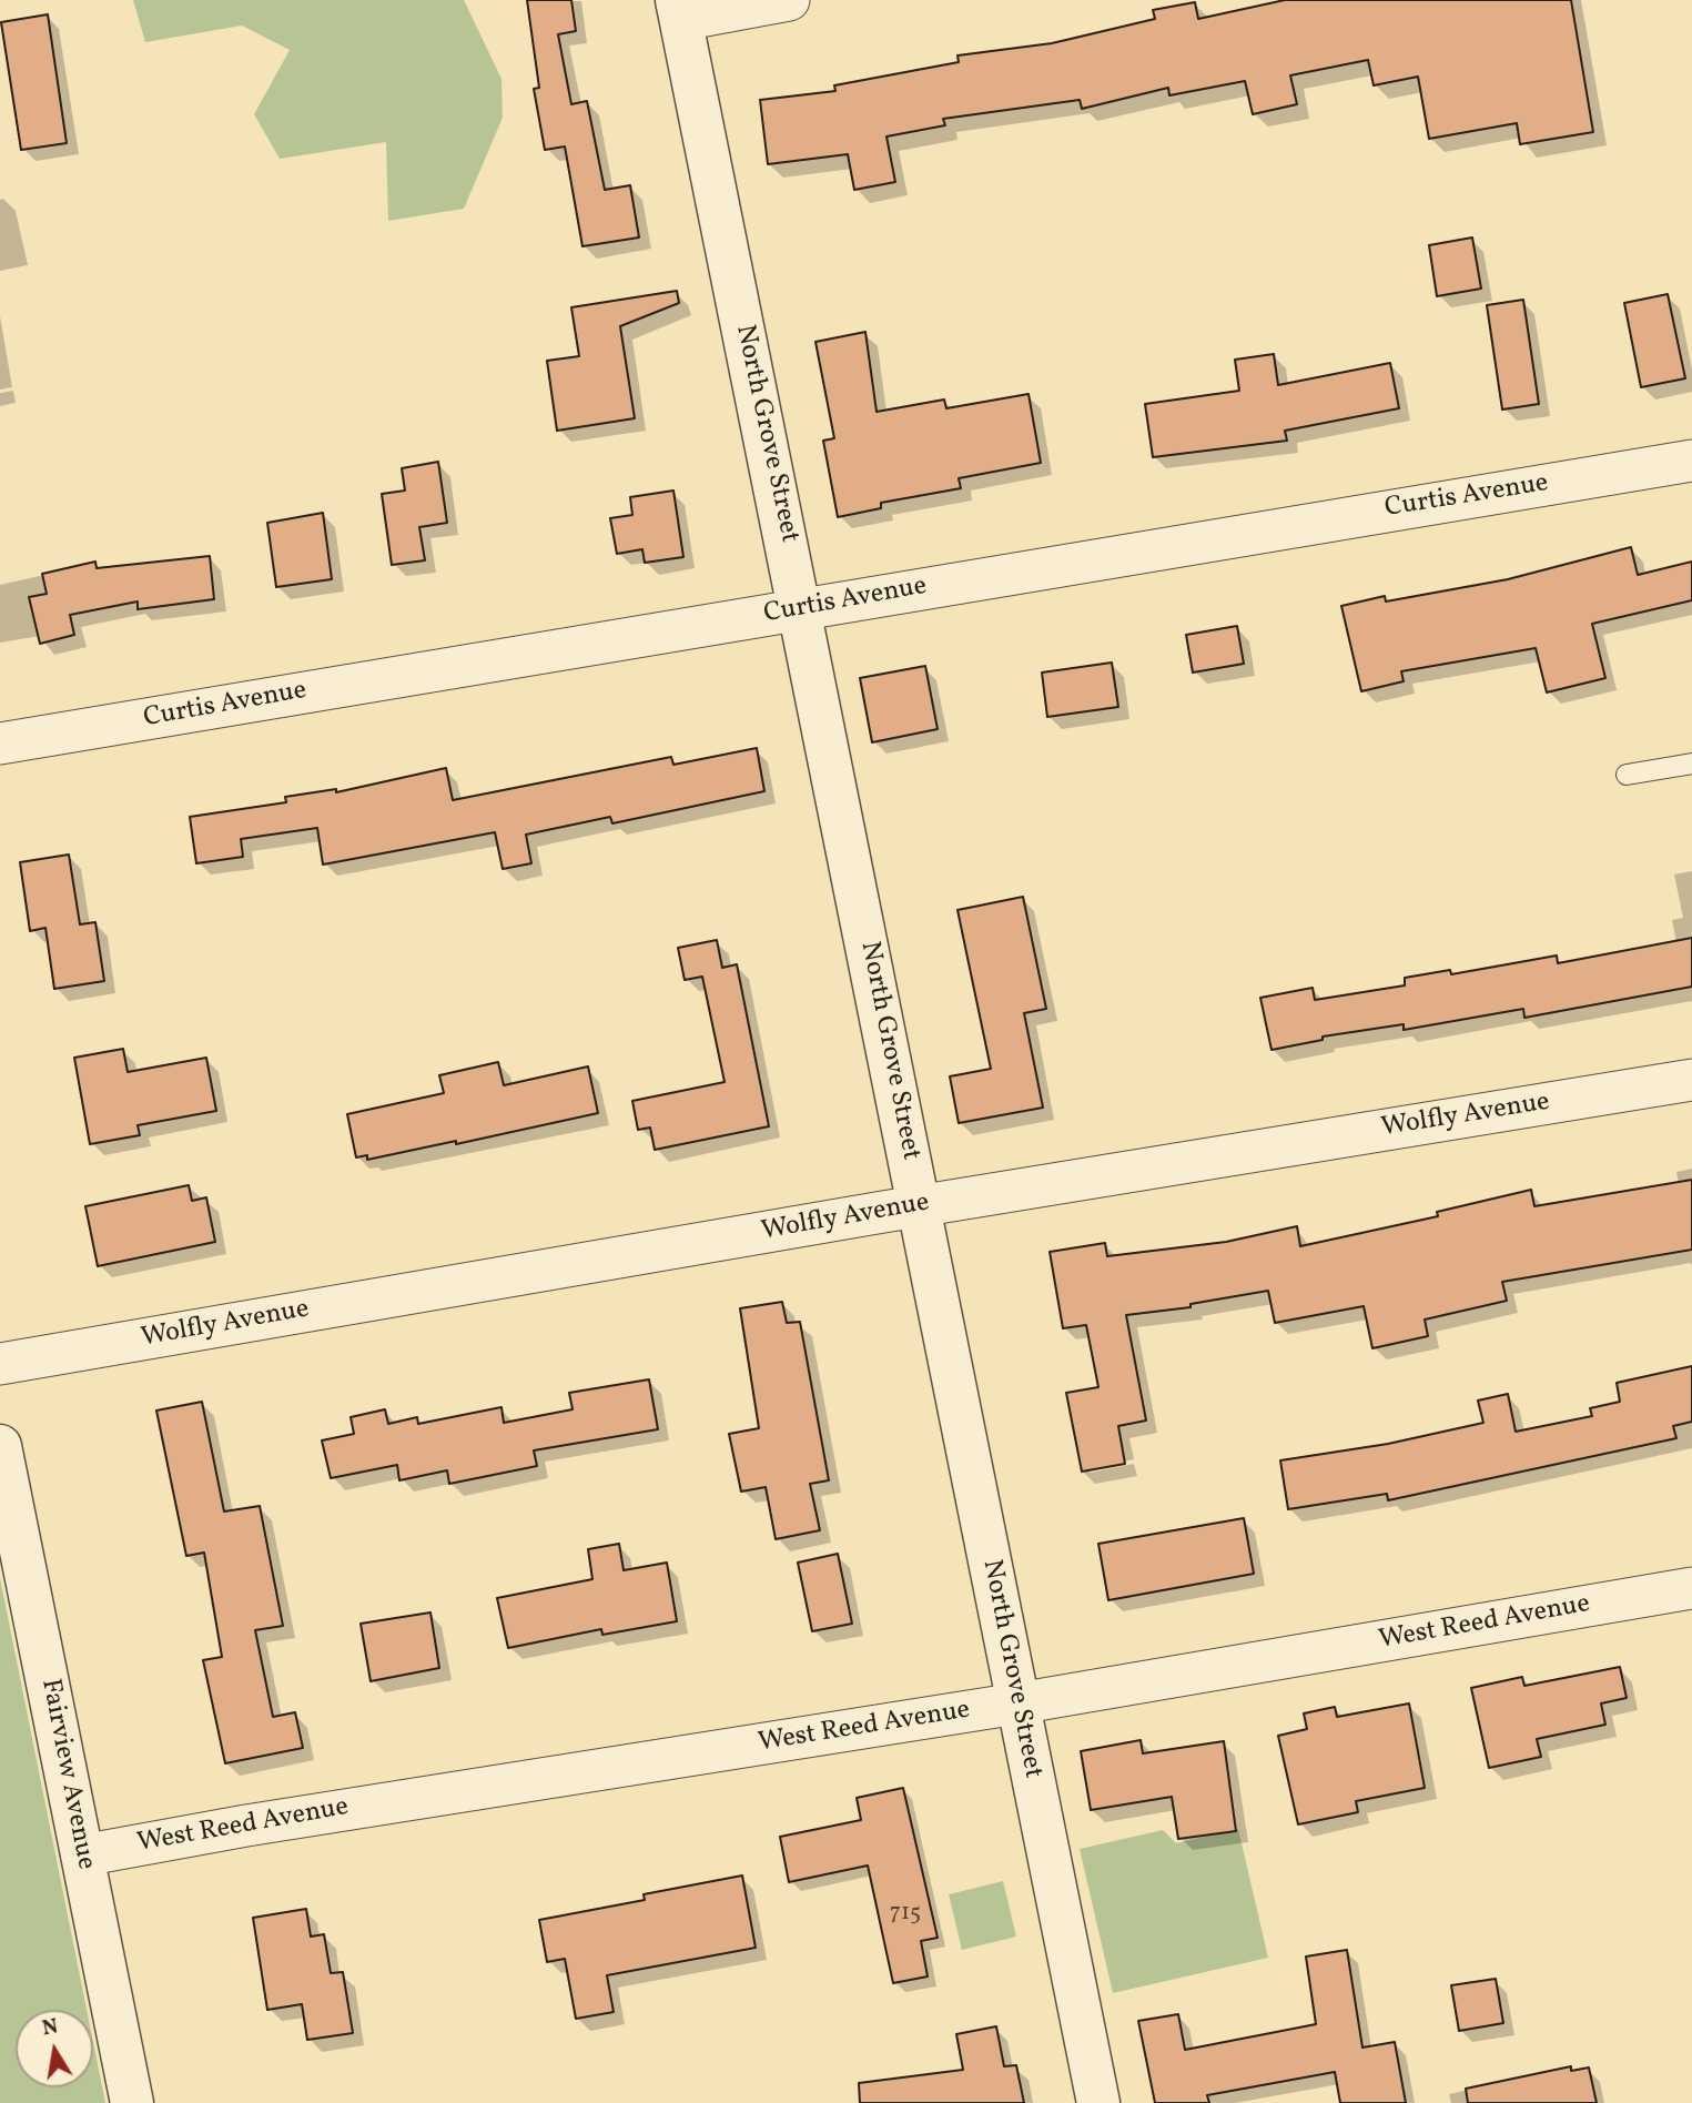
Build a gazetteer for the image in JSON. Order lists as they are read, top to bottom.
{
  "streets": {
    "street": [
      "North Grove Street",
      "Curtis Avenue",
      "Wolfly Avenue",
      "West Reed Avenue",
      "Fairview Avenue"
    ]
  },
  "crossings": [
    ["North Grove Street", "Curtis Avenue"],
    ["North Grove Street", "Wolfly Avenue"],
    ["North Grove Street", "West Reed Avenue"],
    ["West Reed Avenue", "Fairview Avenue"]
  ],
  "house_numbers": ["715"],
  "north": "top"
}
